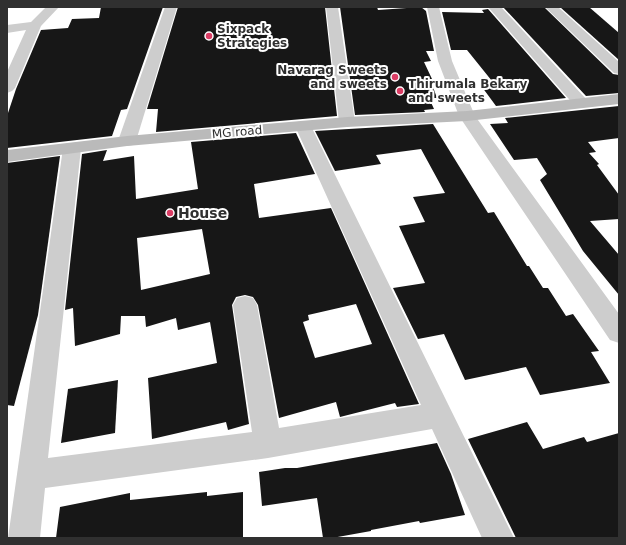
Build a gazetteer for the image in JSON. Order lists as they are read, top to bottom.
{
  "streets": {
    "main road": ["MG road"]
  },
  "places": [
    "Sixpack Strategies",
    "Navarag Sweets and sweets",
    "Thirumala Bekary and sweets",
    "House"
  ]
}
